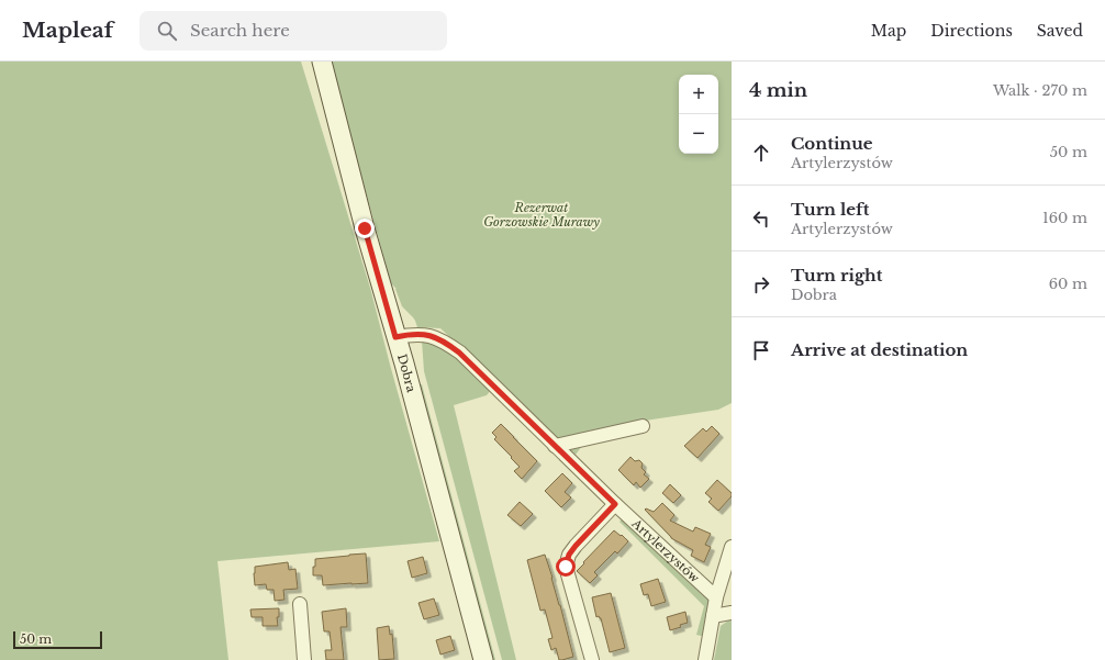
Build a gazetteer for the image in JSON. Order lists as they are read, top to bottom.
{
  "streets": {
    "street": ["Dobra", "Artylerzystów"]
  },
  "crossings": [
    ["Dobra", "Artylerzystów"]
  ],
  "parks": ["Rezerwat Gorzowskie Murawy"],
  "scale_bar": "50 m",
  "page": {
    "header": "Mapleaf",
    "search": "Search here",
    "nav": ["Map", "Directions", "Saved"],
    "heading": ["4 min", "Walk · 270 m"],
    "map_buttons": ["+", "−"],
    "list": [
      ["Continue", "Artylerzystów", "50 m"],
      ["Turn left", "Artylerzystów", "160 m"],
      ["Turn right", "Dobra", "60 m"],
      "Arrive at destination"
    ],
    "scale": "50 m"
  }
}
